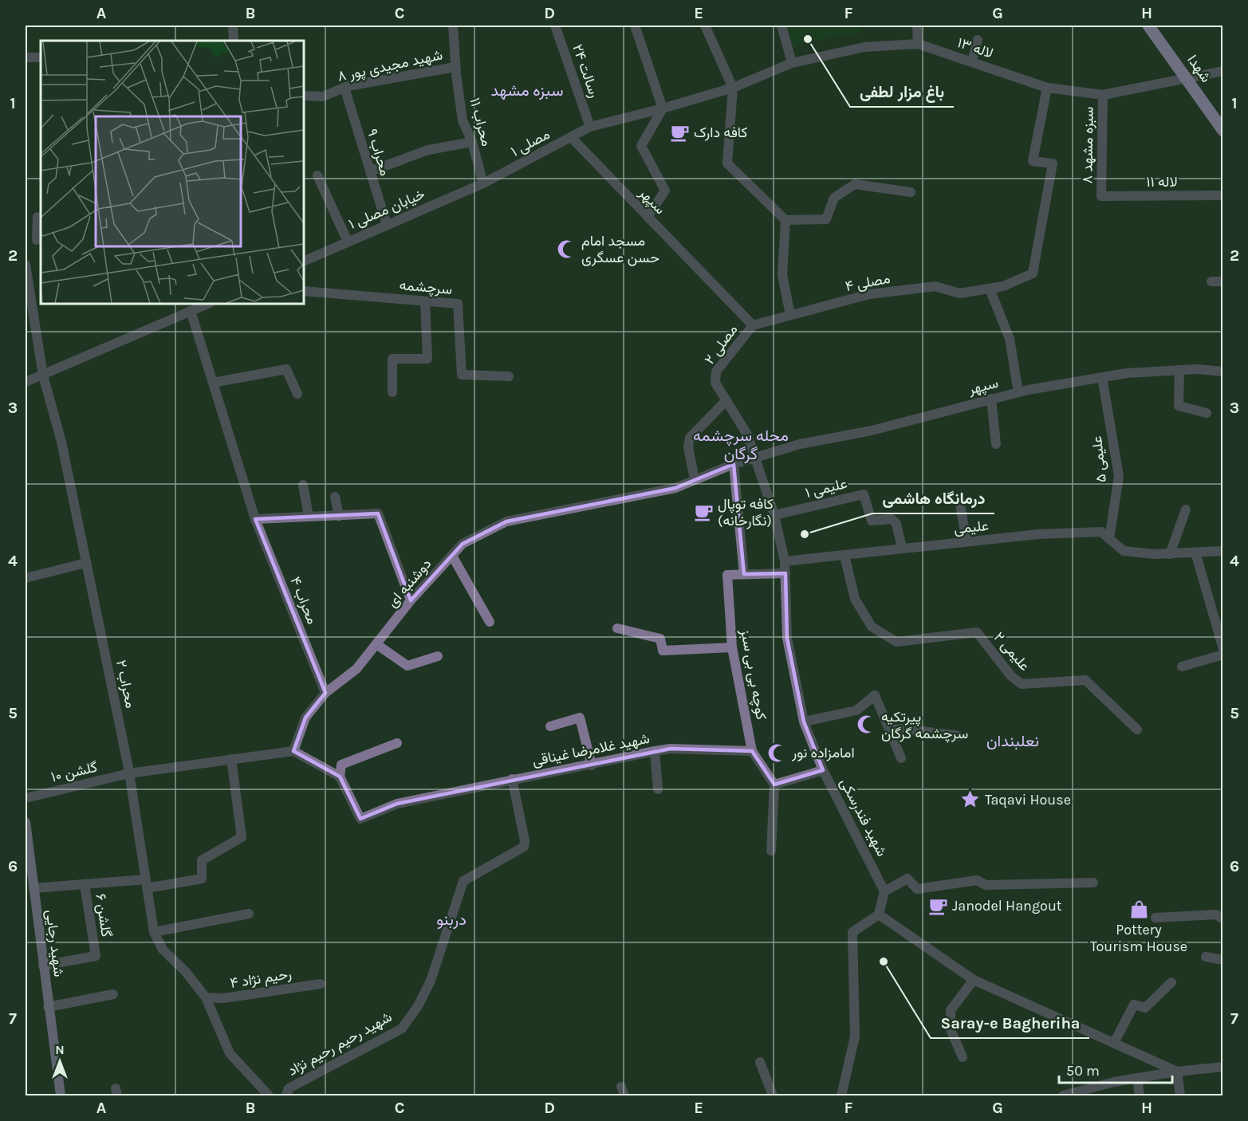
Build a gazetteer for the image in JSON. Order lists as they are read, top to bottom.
{
  "streets": {
    "main road": ["شهدا", "شهید رجایی"],
    "street": [
      "لاله ۱۳",
      "۸ شهید مجیدی پور",
      "۲۴ رسالت",
      "۱۱ محراب",
      "۱ مصلی",
      "۸ سبزه مشهد",
      "۹ محراب",
      "۱۱ لاله",
      "سپهر",
      "خیابان مصلی ۱",
      "۴ مصلی",
      "سرچشمه",
      "۲ مصلی",
      "۵ علیمی",
      "۱ علیمی",
      "علیمی",
      "دوشنبه ای",
      "۴ محراب",
      "۲ علیمی",
      "کوچه بی بی سبز",
      "۲ محراب",
      "شهید غلامرضا غیناقی",
      "۱۰ گلشن",
      "شهید فندرسکی",
      "۶ گلشن",
      "رحیم نژاد ۴",
      "شهید رحیم رحیم نژاد"
    ]
  },
  "crossings": [
    ["لاله ۱۳", "شهدا"],
    ["لاله ۱۳", "۲۴ رسالت"],
    ["لاله ۱۳", "۱ مصلی"],
    ["لاله ۱۳", "۸ سبزه مشهد"],
    ["لاله ۱۳", "۴ مصلی"],
    ["۸ شهید مجیدی پور", "۱۱ محراب"],
    ["۸ شهید مجیدی پور", "۹ محراب"],
    ["۲۴ رسالت", "۱ مصلی"],
    ["۱۱ محراب", "۱ مصلی"],
    ["۱۱ محراب", "خیابان مصلی ۱"],
    ["۱ مصلی", "سپهر"],
    ["۱ مصلی", "خیابان مصلی ۱"],
    ["۸ سبزه مشهد", "۱۱ لاله"],
    ["۹ محراب", "خیابان مصلی ۱"],
    ["سپهر", "۴ مصلی"],
    ["سپهر", "۲ مصلی"],
    ["سپهر", "۵ علیمی"],
    ["سپهر", "دوشنبه ای"],
    ["سپهر", "شهید فندرسکی"],
    ["۴ مصلی", "۲ مصلی"],
    ["۲ مصلی", "دوشنبه ای"],
    ["۲ مصلی", "شهید فندرسکی"],
    ["۵ علیمی", "علیمی"],
    ["۱ علیمی", "علیمی"],
    ["۱ علیمی", "شهید فندرسکی"],
    ["علیمی", "۲ علیمی"],
    ["علیمی", "شهید فندرسکی"],
    ["دوشنبه ای", "۴ محراب"],
    ["دوشنبه ای", "شهید فندرسکی"],
    ["کوچه بی بی سبز", "شهید غلامرضا غیناقی"],
    ["۲ محراب", "۱۰ گلشن"],
    ["۲ محراب", "رحیم نژاد ۴"],
    ["شهید غلامرضا غیناقی", "شهید رحیم رحیم نژاد"],
    ["۶ گلشن", "شهید رجایی"]
  ],
  "districts": [
    "سبزه مشهد",
    "محله سرچشمه گرگان",
    "نعلبندان",
    "دربنو"
  ],
  "places": {
    "other": ["باغ مزار لطفی", "درمانگاه هاشمی", "Saray-e Bagheriha"],
    "cafe": ["کافه دارک", "کافه توپال (نگارخانه)", "Janodel Hangout"],
    "mosque": ["مسجد امام حسن عسگری", "پیرتکیه سرچشمه گرگان", "امامزاده نور"],
    "place": ["Taqavi House"],
    "shop": ["Pottery Tourism House"]
  },
  "scale_bar": "50 m",
  "north": "top",
  "grid": {
    "columns": [
      "A",
      "B",
      "C",
      "D",
      "E",
      "F",
      "G",
      "H"
    ],
    "rows": [
      "1",
      "2",
      "3",
      "4",
      "5",
      "6",
      "7"
    ]
  }
}
